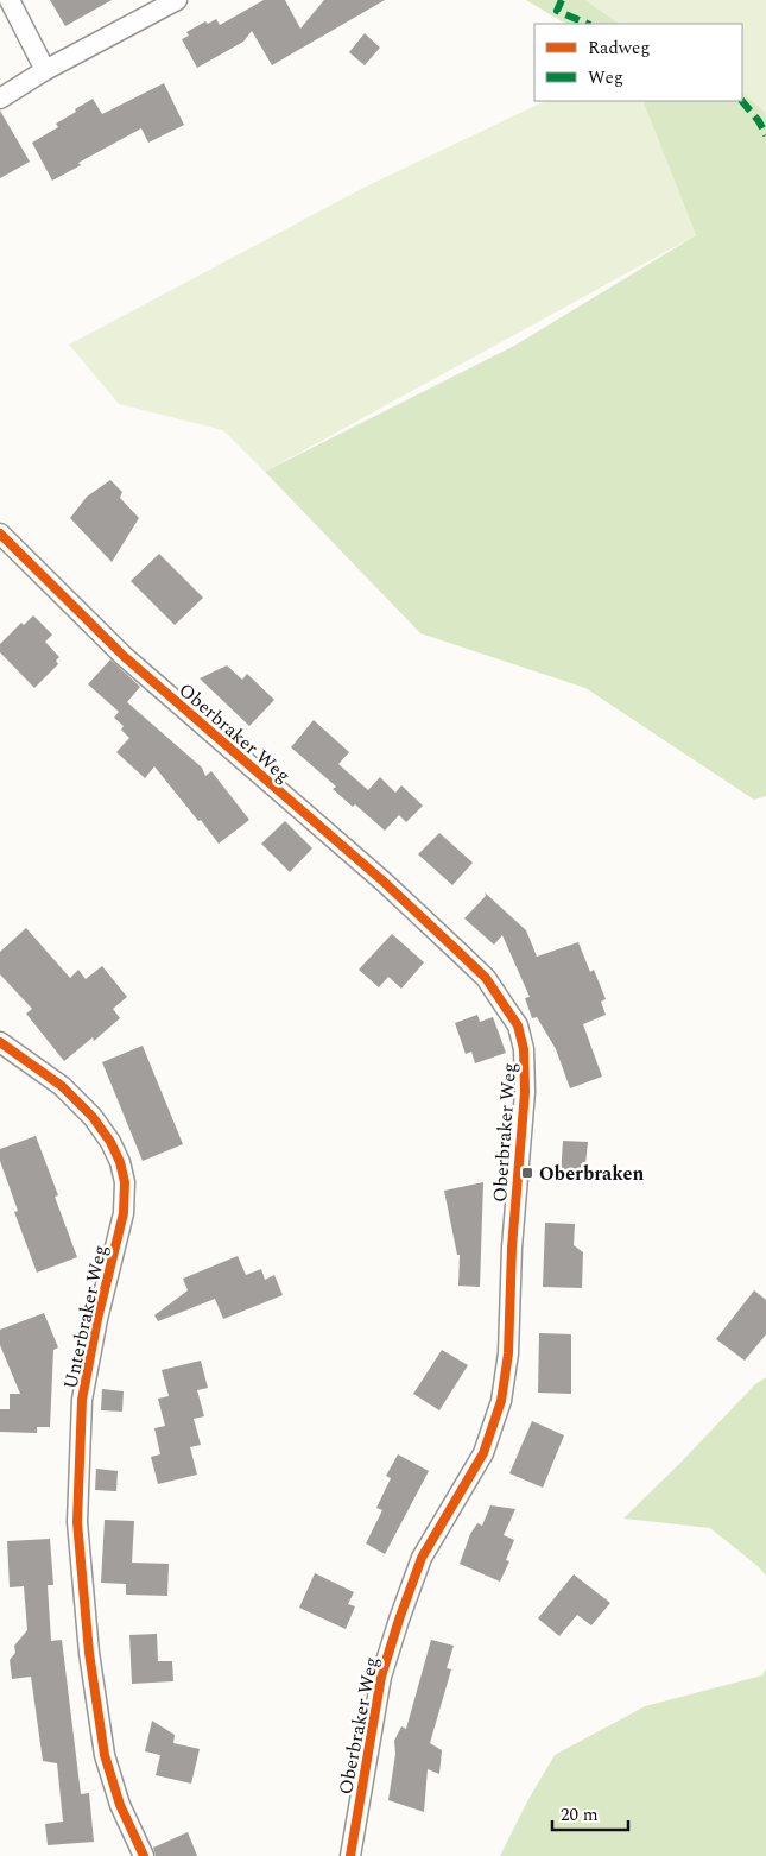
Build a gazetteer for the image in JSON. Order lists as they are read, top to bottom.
{
  "streets": {
    "street": ["Oberbraker Weg", "Unterbraker Weg"]
  },
  "places": {
    "transit": ["Oberbraken"]
  },
  "legend": ["Radweg", "Weg"],
  "scale_bar": "20 m"
}
